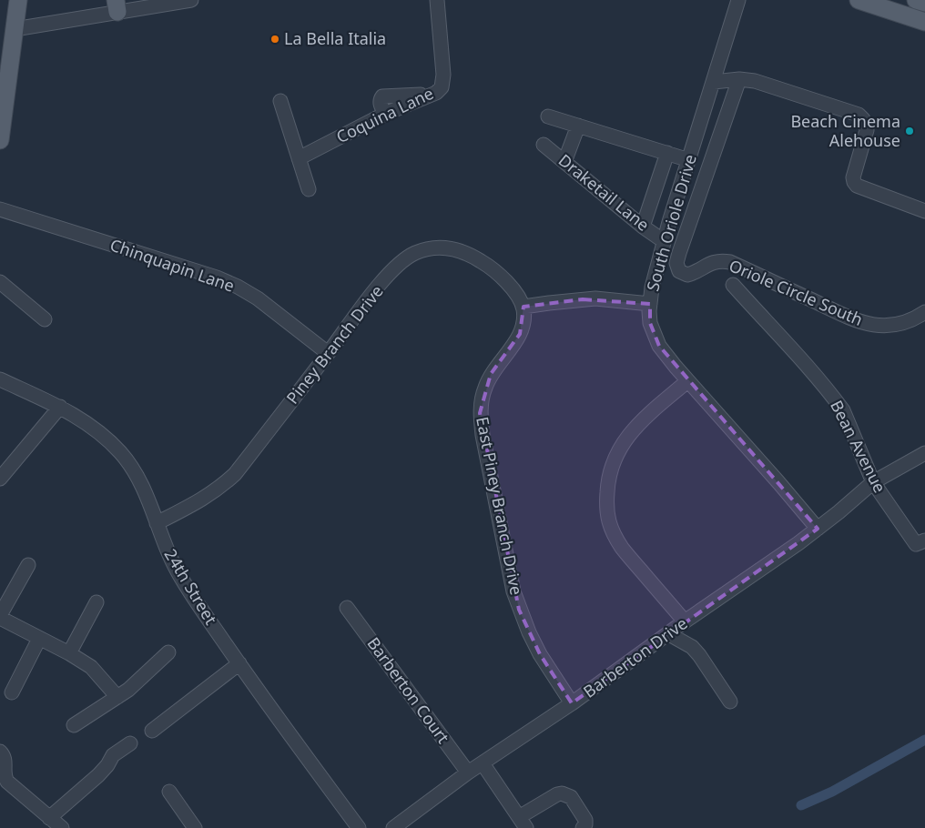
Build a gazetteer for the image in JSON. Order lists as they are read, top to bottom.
{
  "streets": {
    "street": [
      "Coquina Lane",
      "Draketail Lane",
      "South Oriole Drive",
      "Chinquapin Lane",
      "Oriole Circle South",
      "Piney Branch Drive",
      "Bean Avenue",
      "East Piney Branch Drive",
      "24th Street",
      "Barberton Drive",
      "Barberton Court"
    ]
  },
  "crossings": [
    ["Draketail Lane", "South Oriole Drive"],
    ["South Oriole Drive", "Barberton Drive"],
    ["Chinquapin Lane", "Piney Branch Drive"],
    ["Piney Branch Drive", "East Piney Branch Drive"],
    ["Piney Branch Drive", "24th Street"],
    ["Bean Avenue", "Barberton Drive"],
    ["East Piney Branch Drive", "Barberton Drive"],
    ["Barberton Drive", "Barberton Court"]
  ],
  "places": ["La Bella Italia", "Beach Cinema Alehouse"]
}
